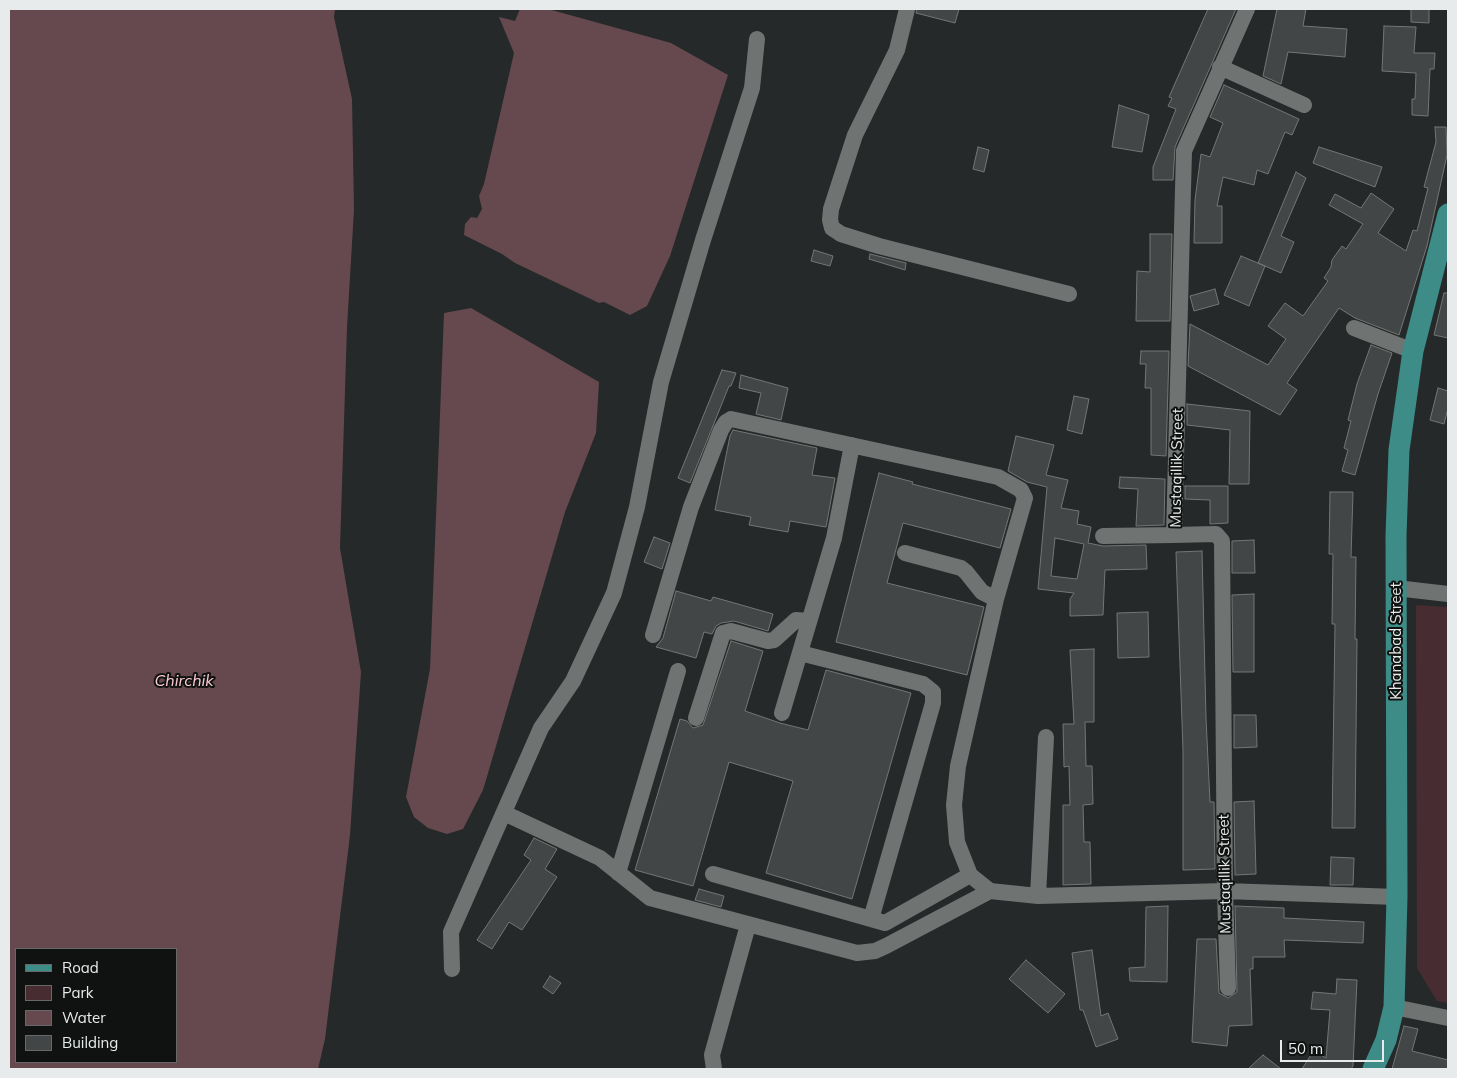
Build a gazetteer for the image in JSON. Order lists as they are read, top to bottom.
{
  "streets": {
    "main road": ["Khanabad Street"],
    "street": ["Mustaqillik Street"]
  },
  "water": ["Chirchik"],
  "legend": [
    "Road",
    "Park",
    "Water",
    "Building"
  ],
  "scale_bar": "50 m"
}
